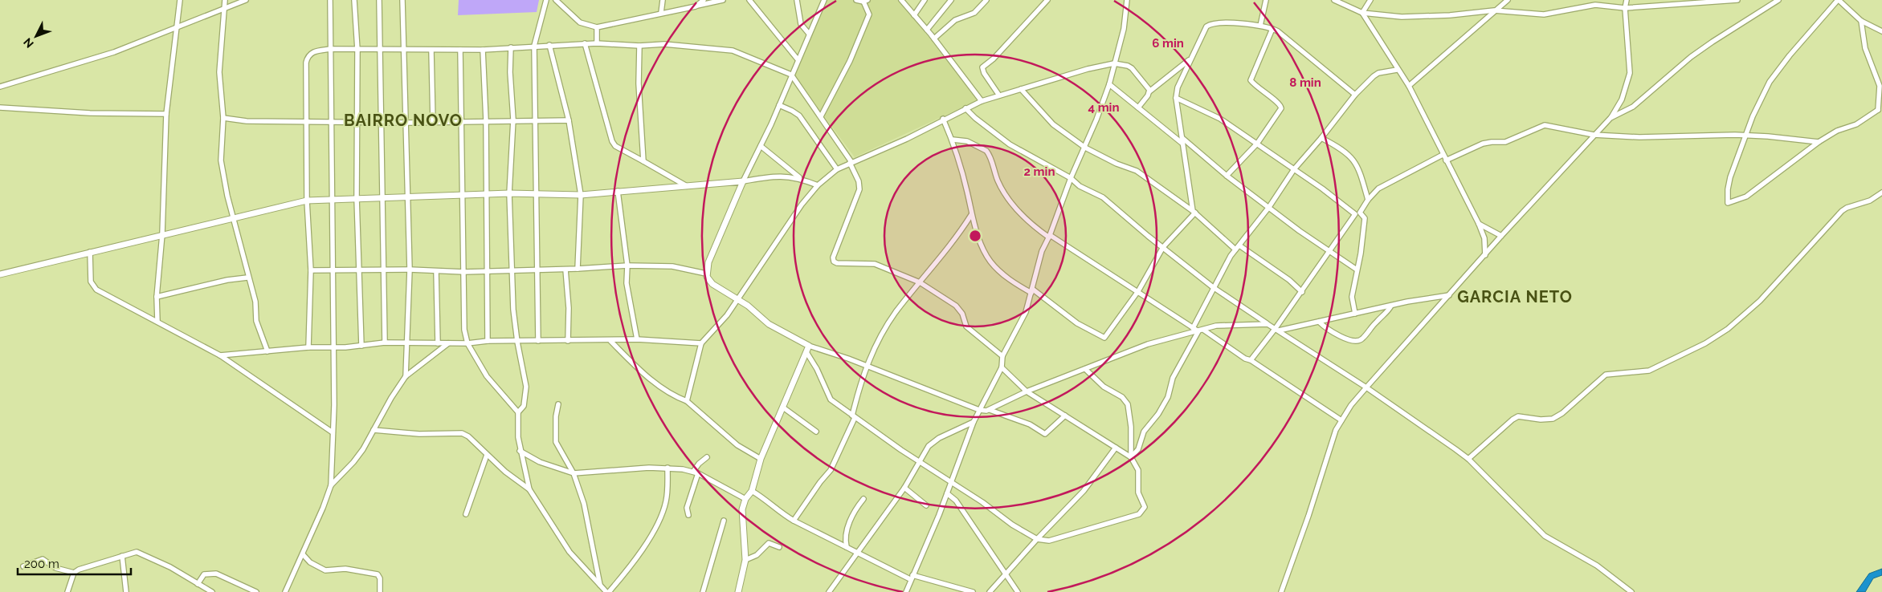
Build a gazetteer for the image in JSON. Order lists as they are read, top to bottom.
{
  "districts": ["BAIRRO NOVO", "GARCIA NETO"],
  "scale_bar": "200 m",
  "north": "bottom left",
  "rings": [
    "6 min",
    "8 min",
    "4 min",
    "2 min"
  ]
}
